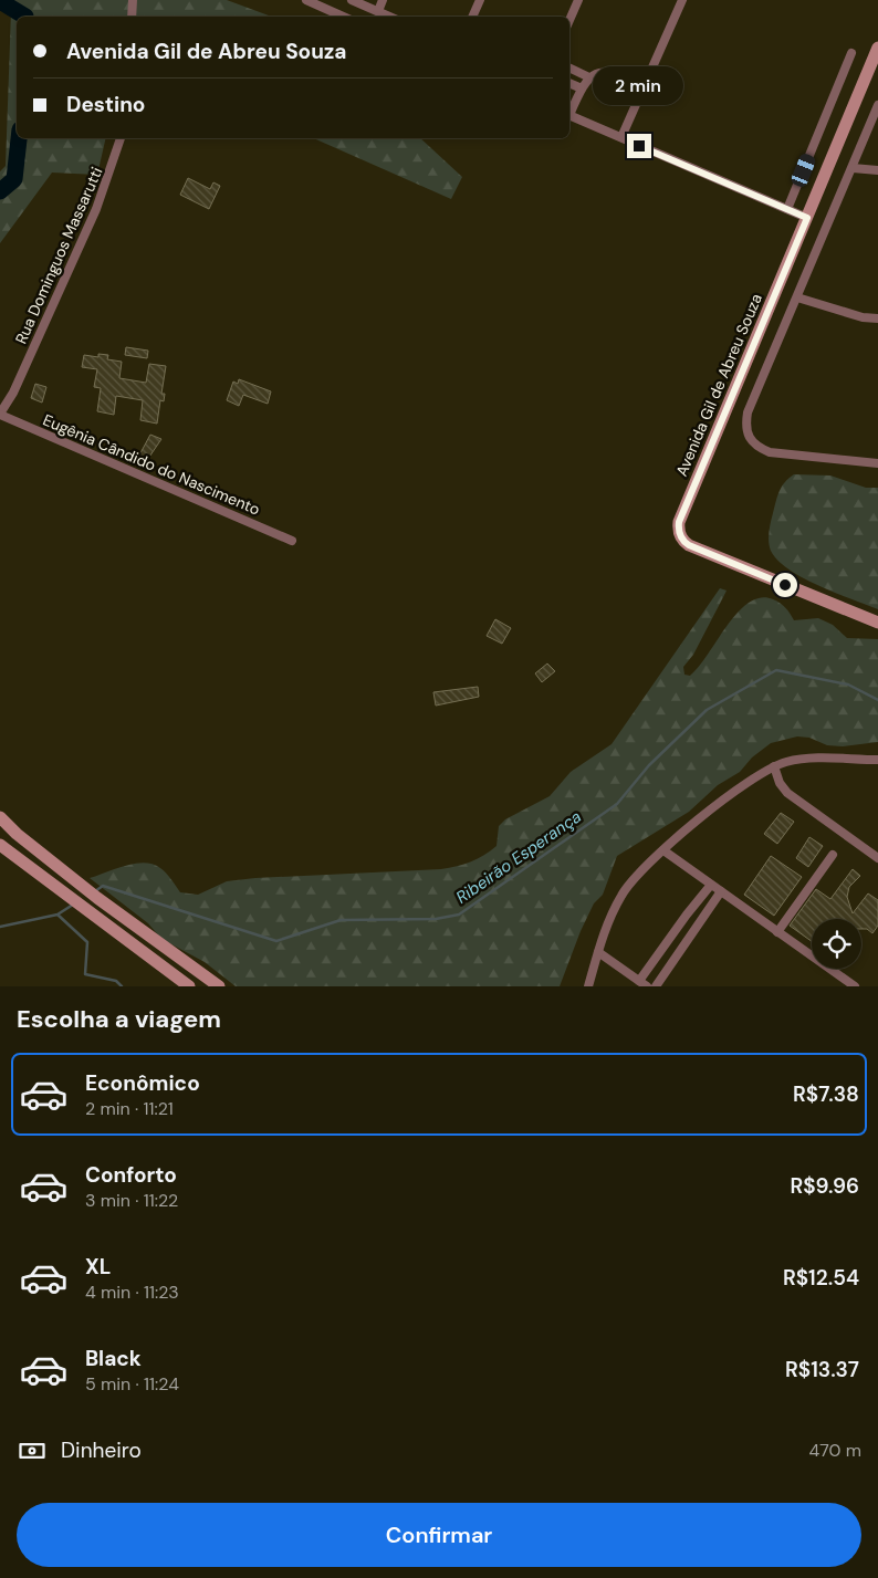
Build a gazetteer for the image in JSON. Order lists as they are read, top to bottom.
{
  "streets": {
    "street": ["Rua Dominguos Massarutti", "Avenida Gil de Abreu Souza", "Eugênia Cândido do Nascimento"]
  },
  "crossings": [
    ["Rua Dominguos Massarutti", "Eugênia Cândido do Nascimento"]
  ],
  "water": ["Ribeirão Esperança"],
  "page": {
    "banner": ["Avenida Gil de Abreu Souza", "Destino"],
    "bubble": "2 min",
    "heading": "Escolha a viagem",
    "list": [
      {
        "name": "Econômico",
        "note": "2 min · 11:21",
        "value": "R$7.38"
      },
      {
        "name": "Conforto",
        "note": "3 min · 11:22",
        "value": "R$9.96"
      },
      {
        "name": "XL",
        "note": "4 min · 11:23",
        "value": "R$12.54"
      },
      {
        "name": "Black",
        "note": "5 min · 11:24",
        "value": "R$13.37"
      }
    ],
    "pay": ["Dinheiro", "470 m"],
    "buttons": "Confirmar"
  }
}
